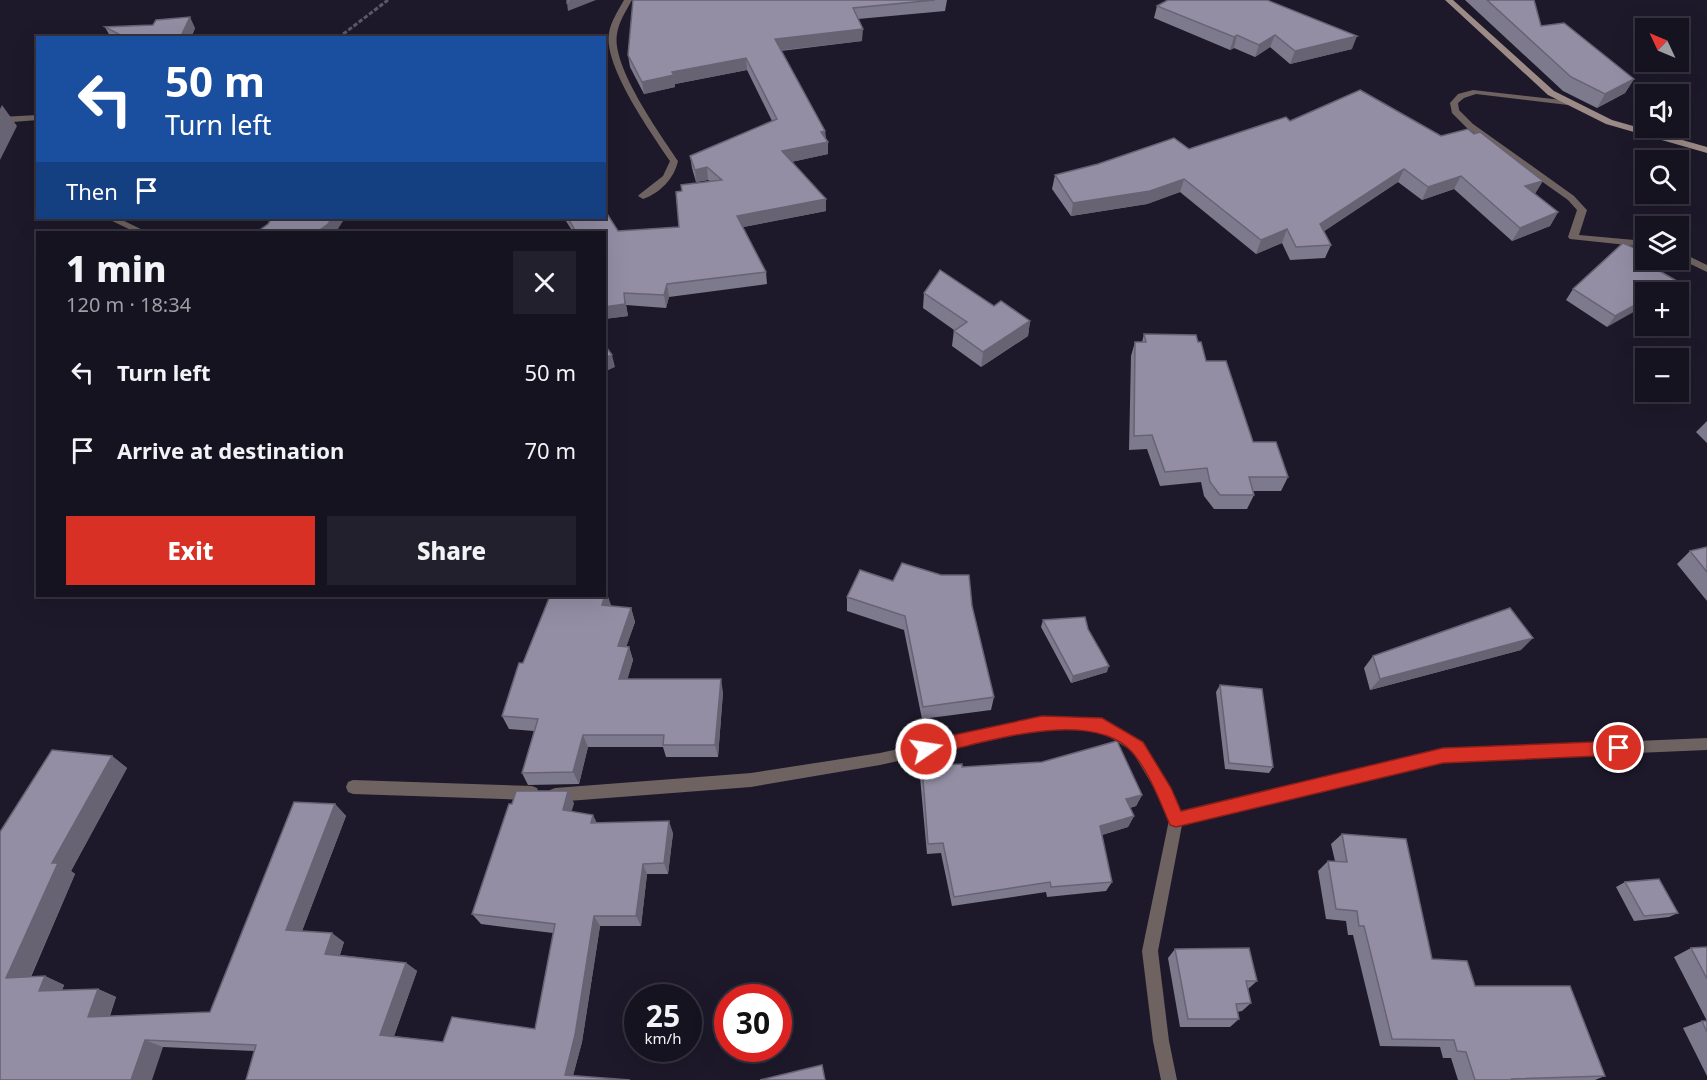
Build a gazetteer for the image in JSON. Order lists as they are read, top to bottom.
{
  "north": "top left",
  "page": {
    "map_buttons": ["+", "−"],
    "turn": ["50 m", "Turn left"],
    "then": "Then",
    "heading": ["1 min", "120 m · 18:34"],
    "list": [
      {
        "name": "Turn left",
        "value": "50 m"
      },
      {
        "name": "Arrive at destination",
        "value": "70 m"
      }
    ],
    "buttons": ["Exit", "Share"],
    "speed": "25 km/h",
    "limit": "30"
  }
}
